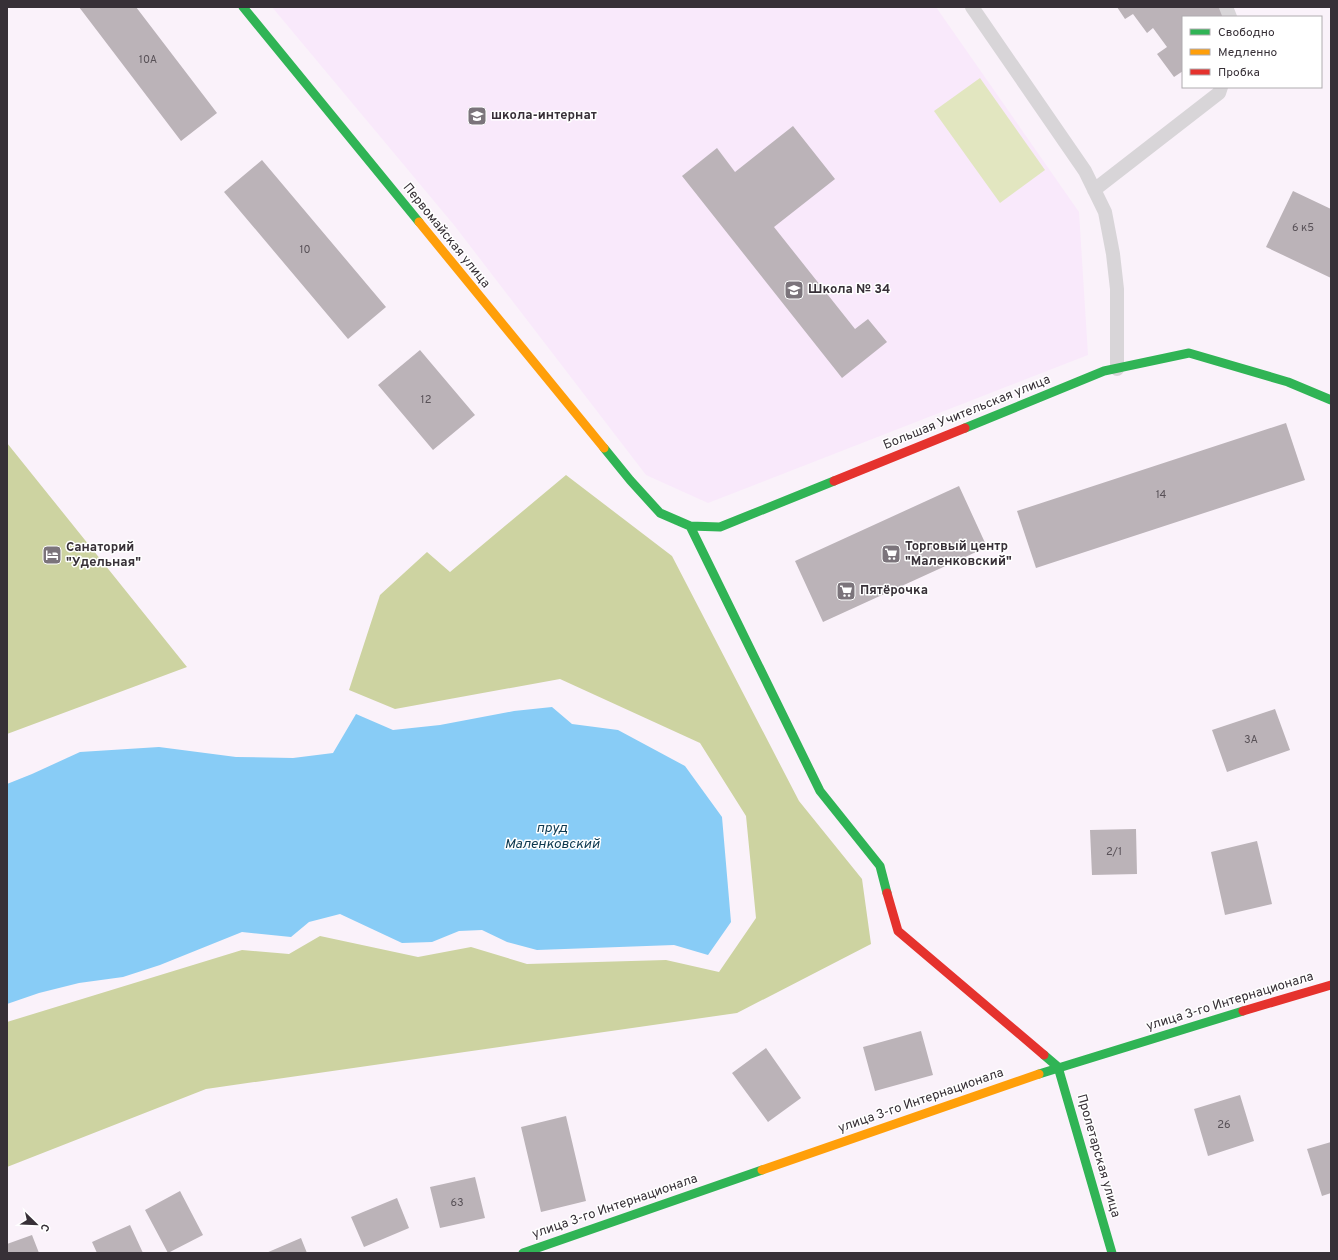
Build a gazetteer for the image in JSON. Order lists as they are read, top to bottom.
{
  "streets": {
    "street": [
      "Первомайская улица",
      "Большая Учительская улица",
      "улица 3-го Интернационала",
      "Пролетарская улица"
    ]
  },
  "crossings": [
    ["Первомайская улица", "Большая Учительская улица"],
    ["улица 3-го Интернационала", "Пролетарская улица"]
  ],
  "water": ["пруд Маленковский"],
  "places": {
    "school or university": ["школа-интернат", "Школа № 34"],
    "supermarket": ["Торговый центр \"Маленковский\"", "Пятёрочка"],
    "hotel": ["Санаторий \"Удельная\""]
  },
  "house_numbers": [
    "10А",
    "6 к5",
    "10",
    "12",
    "14",
    "3А",
    "2/1",
    "26",
    "63"
  ],
  "legend": ["Свободно", "Медленно", "Пробка"],
  "north": "bottom right"
}
